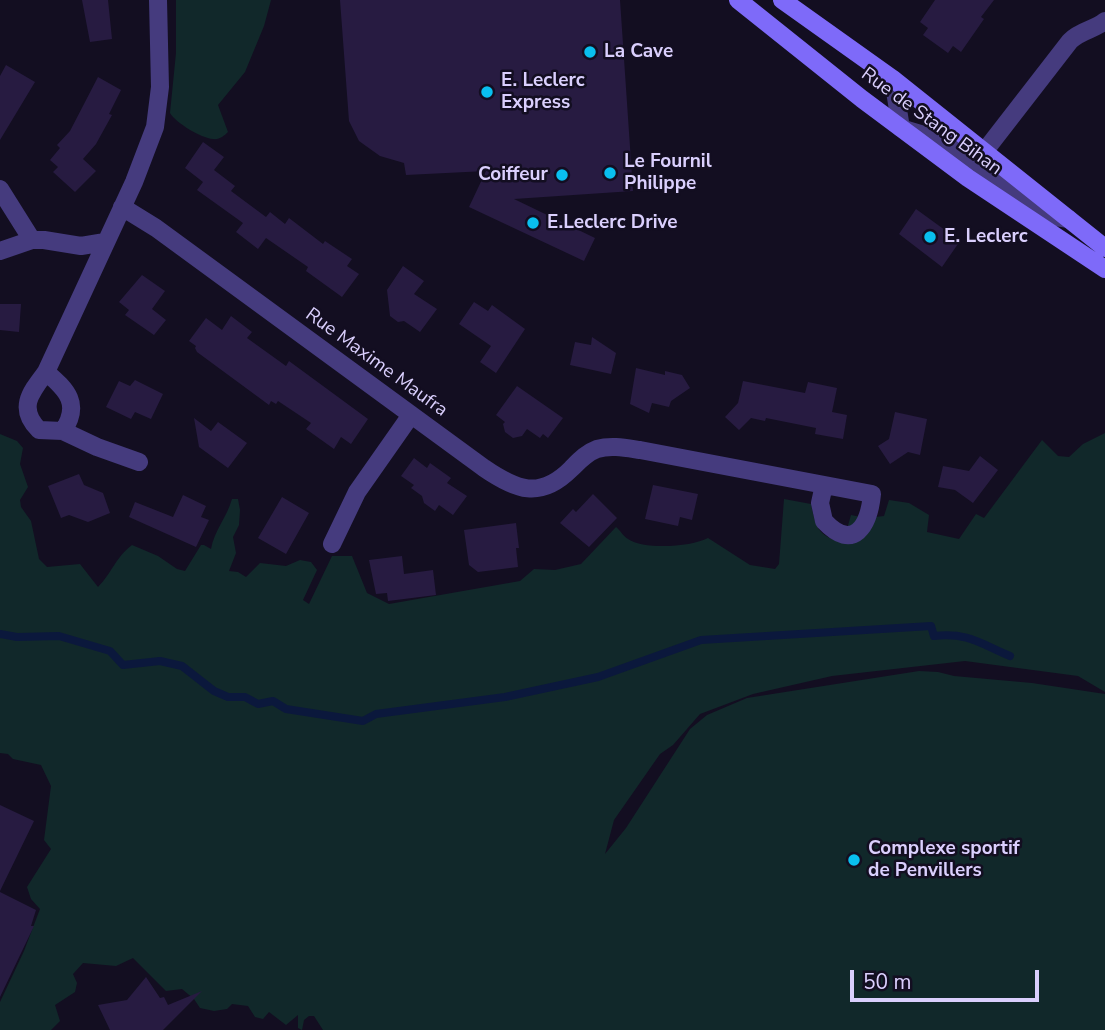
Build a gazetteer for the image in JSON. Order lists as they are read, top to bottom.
{
  "streets": {
    "street": ["Rue de Stang Bihan", "Rue Maxime Maufra"]
  },
  "places": [
    "La Cave",
    "E. Leclerc Express",
    "Le Fournil Philippe",
    "Coiffeur",
    "E.Leclerc Drive",
    "E. Leclerc",
    "Complexe sportif de Penvillers"
  ],
  "scale_bar": "50 m"
}
